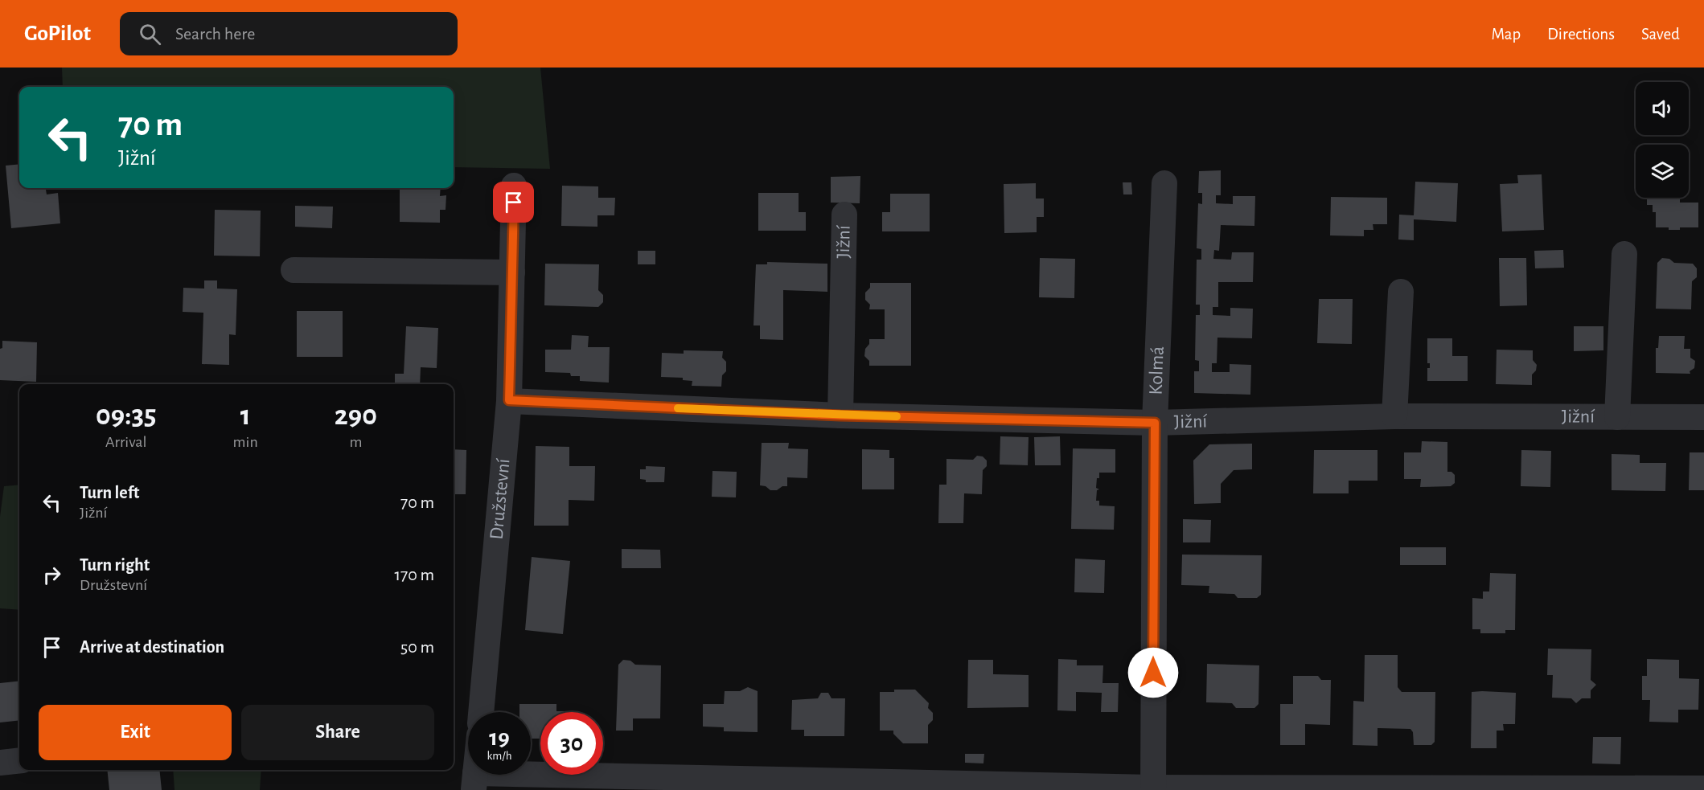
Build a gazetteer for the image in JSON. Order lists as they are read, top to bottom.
{
  "streets": {
    "street": ["Jižní", "Kolmá", "Družstevní"]
  },
  "crossings": [
    ["Jižní", "Kolmá"],
    ["Jižní", "Družstevní"]
  ],
  "page": {
    "header": "GoPilot",
    "search": "Search here",
    "nav": ["Map", "Directions", "Saved"],
    "turn": ["70 m", "Jižní"],
    "eta": [
      "09:35",
      "Arrival",
      "1",
      "min",
      "290",
      "m"
    ],
    "list": [
      {
        "name": "Turn left",
        "note": "Jižní",
        "value": "70 m"
      },
      {
        "name": "Turn right",
        "note": "Družstevní",
        "value": "170 m"
      },
      {
        "name": "Arrive at destination",
        "value": "50 m"
      }
    ],
    "buttons": ["Exit", "Share"],
    "speed": "19 km/h",
    "limit": "30"
  }
}
